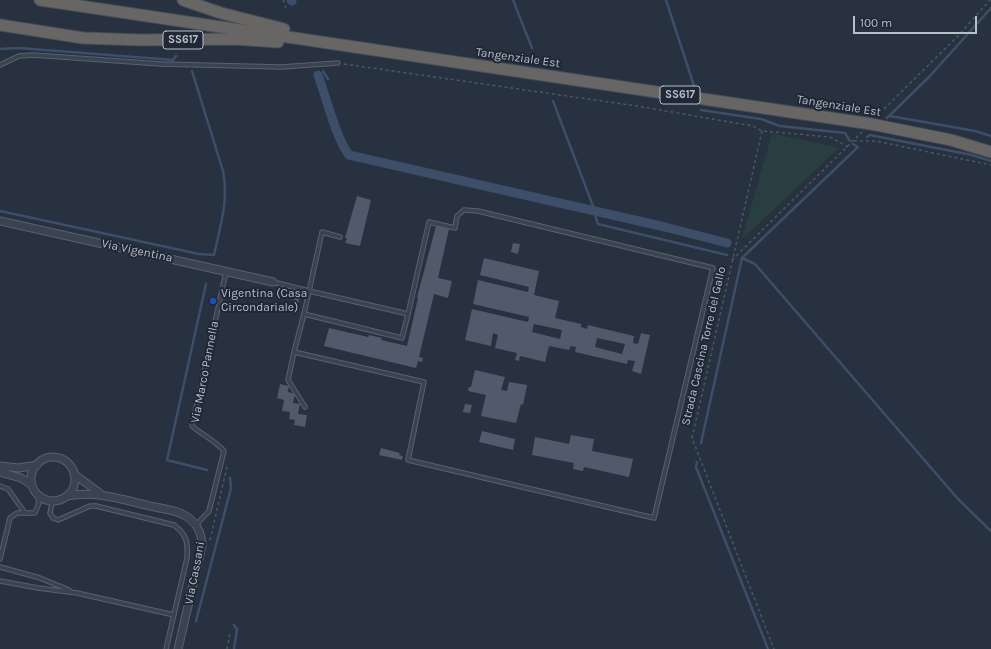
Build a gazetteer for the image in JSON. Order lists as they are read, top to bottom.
{
  "streets": {
    "highway": ["SS617", "Tangenziale Est"],
    "street": ["Via Vigentina", "Via Cassani"],
    "lane": ["Via Marco Pannella"],
    "path": ["Strada Cascina Torre del Gallo"]
  },
  "crossings": [
    ["SS617", "Tangenziale Est"],
    ["Via Vigentina", "Via Marco Pannella"],
    ["Via Marco Pannella", "Via Cassani"]
  ],
  "places": ["Vigentina (Casa Circondariale)"],
  "scale_bar": "100 m"
}
